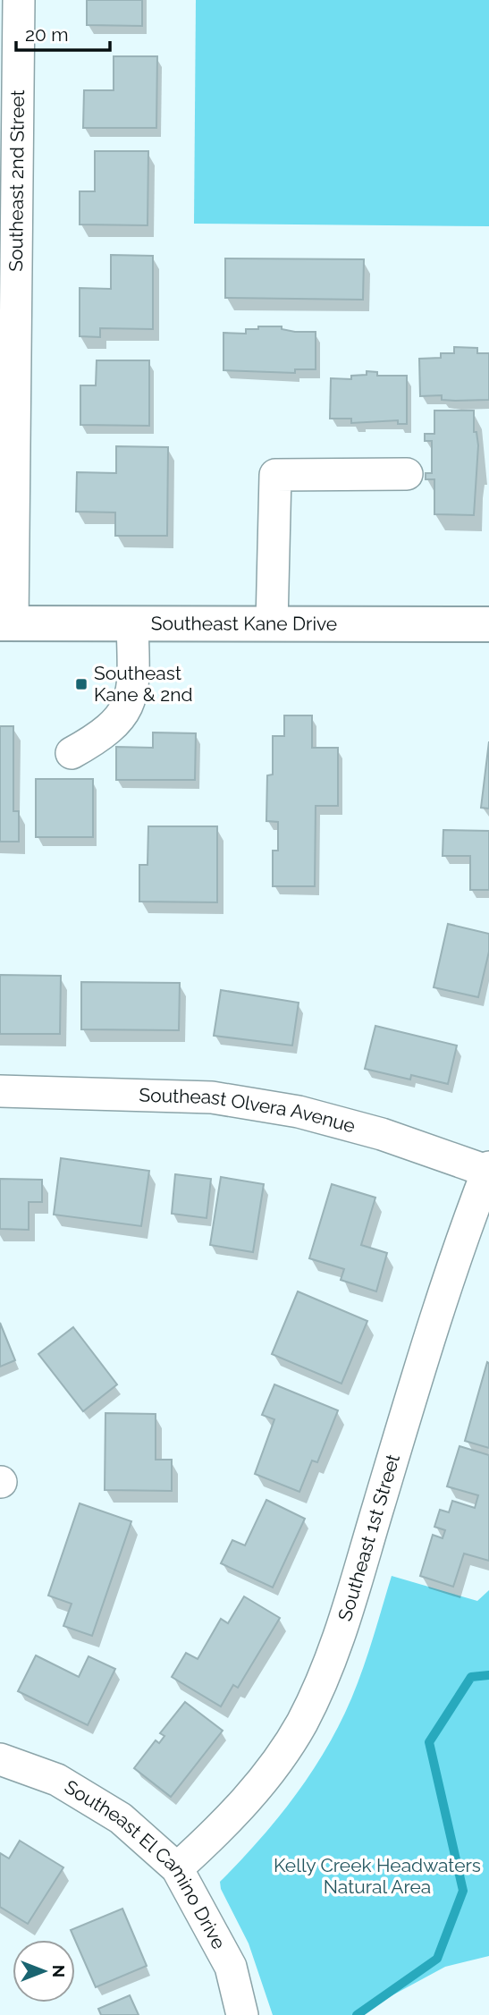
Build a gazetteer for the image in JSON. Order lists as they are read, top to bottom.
{
  "streets": {
    "main road": ["Southeast Kane Drive"],
    "street": [
      "Southeast 2nd Street",
      "Southeast Olvera Avenue",
      "Southeast 1st Street",
      "Southeast El Camino Drive"
    ]
  },
  "crossings": [
    ["Southeast 2nd Street", "Southeast Kane Drive"],
    ["Southeast Olvera Avenue", "Southeast 1st Street"],
    ["Southeast 1st Street", "Southeast El Camino Drive"]
  ],
  "parks": ["Kelly Creek Headwaters Natural Area"],
  "places": {
    "transit": ["Southeast Kane & 2nd"]
  },
  "scale_bar": "20 m",
  "north": "right"
}
